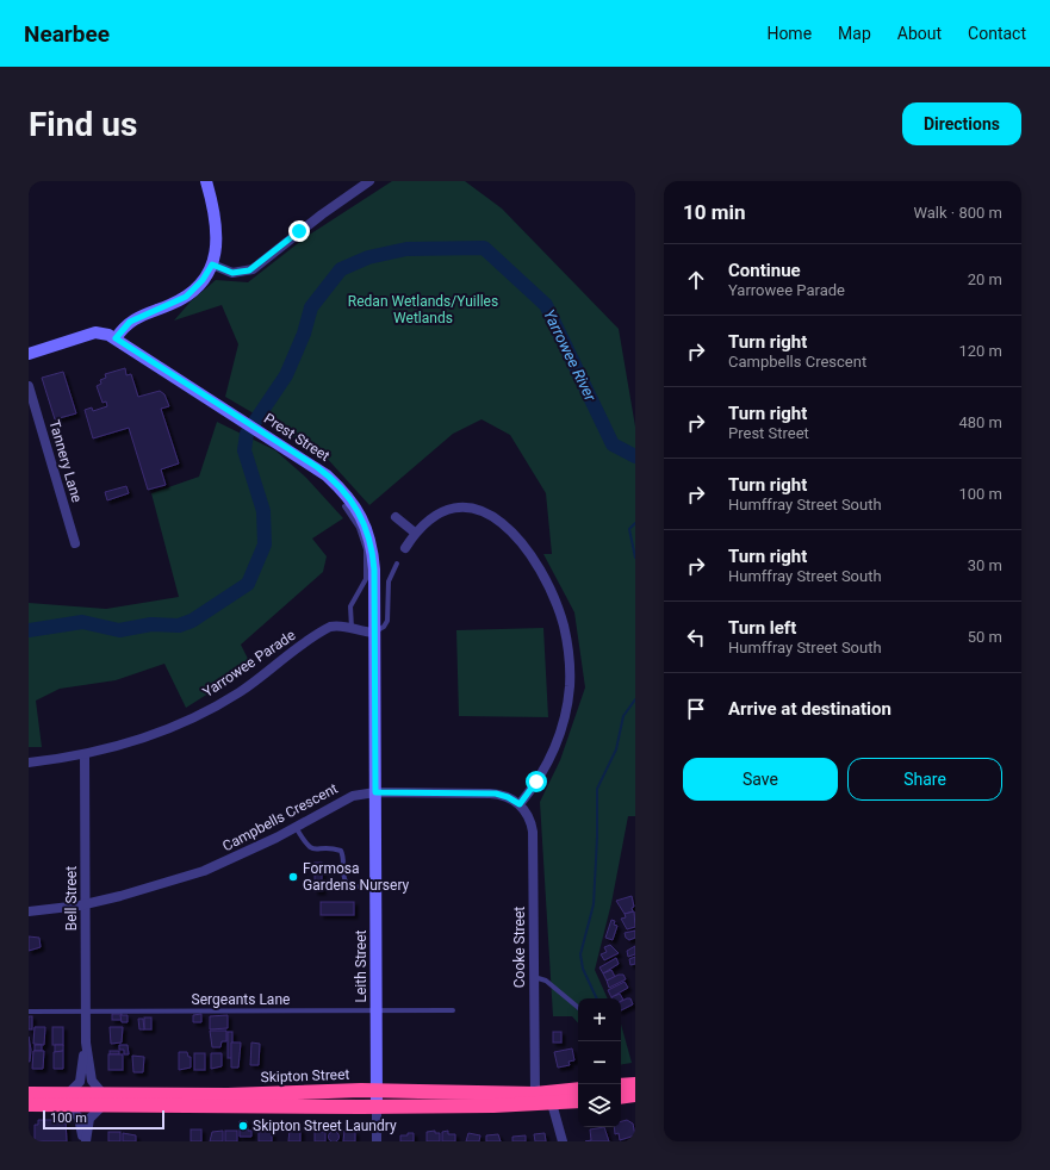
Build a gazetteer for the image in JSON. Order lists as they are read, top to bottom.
{
  "streets": {
    "highway": ["Skipton Street"],
    "main road": ["Prest Street", "Leith Street"],
    "street": [
      "Tannery Lane",
      "Yarrowee Parade",
      "Campbells Crescent",
      "Bell Street",
      "Cooke Street"
    ],
    "lane": ["Sergeants Lane"]
  },
  "crossings": [
    ["Prest Street", "Yarrowee Parade"],
    ["Prest Street", "Campbells Crescent"],
    ["Prest Street", "Leith Street"],
    ["Yarrowee Parade", "Bell Street"],
    ["Campbells Crescent", "Bell Street"],
    ["Campbells Crescent", "Cooke Street"],
    ["Campbells Crescent", "Leith Street"],
    ["Bell Street", "Sergeants Lane"],
    ["Bell Street", "Skipton Street"],
    ["Cooke Street", "Skipton Street"],
    ["Leith Street", "Sergeants Lane"],
    ["Leith Street", "Skipton Street"]
  ],
  "water": ["Yarrowee River"],
  "parks": ["Redan Wetlands/Yuilles Wetlands"],
  "places": ["Formosa Gardens Nursery", "Skipton Street Laundry"],
  "scale_bar": "100 m",
  "page": {
    "header": "Nearbee",
    "nav": [
      "Home",
      "Map",
      "About",
      "Contact"
    ],
    "buttons": [
      "Directions",
      ["Save", "Share"]
    ],
    "title": "Find us",
    "heading": ["10 min", "Walk · 800 m"],
    "list": [
      ["Continue", "Yarrowee Parade", "20 m"],
      ["Turn right", "Campbells Crescent", "120 m"],
      ["Turn right", "Prest Street", "480 m"],
      ["Turn right", "Humffray Street South", "100 m"],
      ["Turn right", "Humffray Street South", "30 m"],
      ["Turn left", "Humffray Street South", "50 m"],
      "Arrive at destination"
    ],
    "map_buttons": ["+", "−"],
    "scale": "100 m"
  }
}
